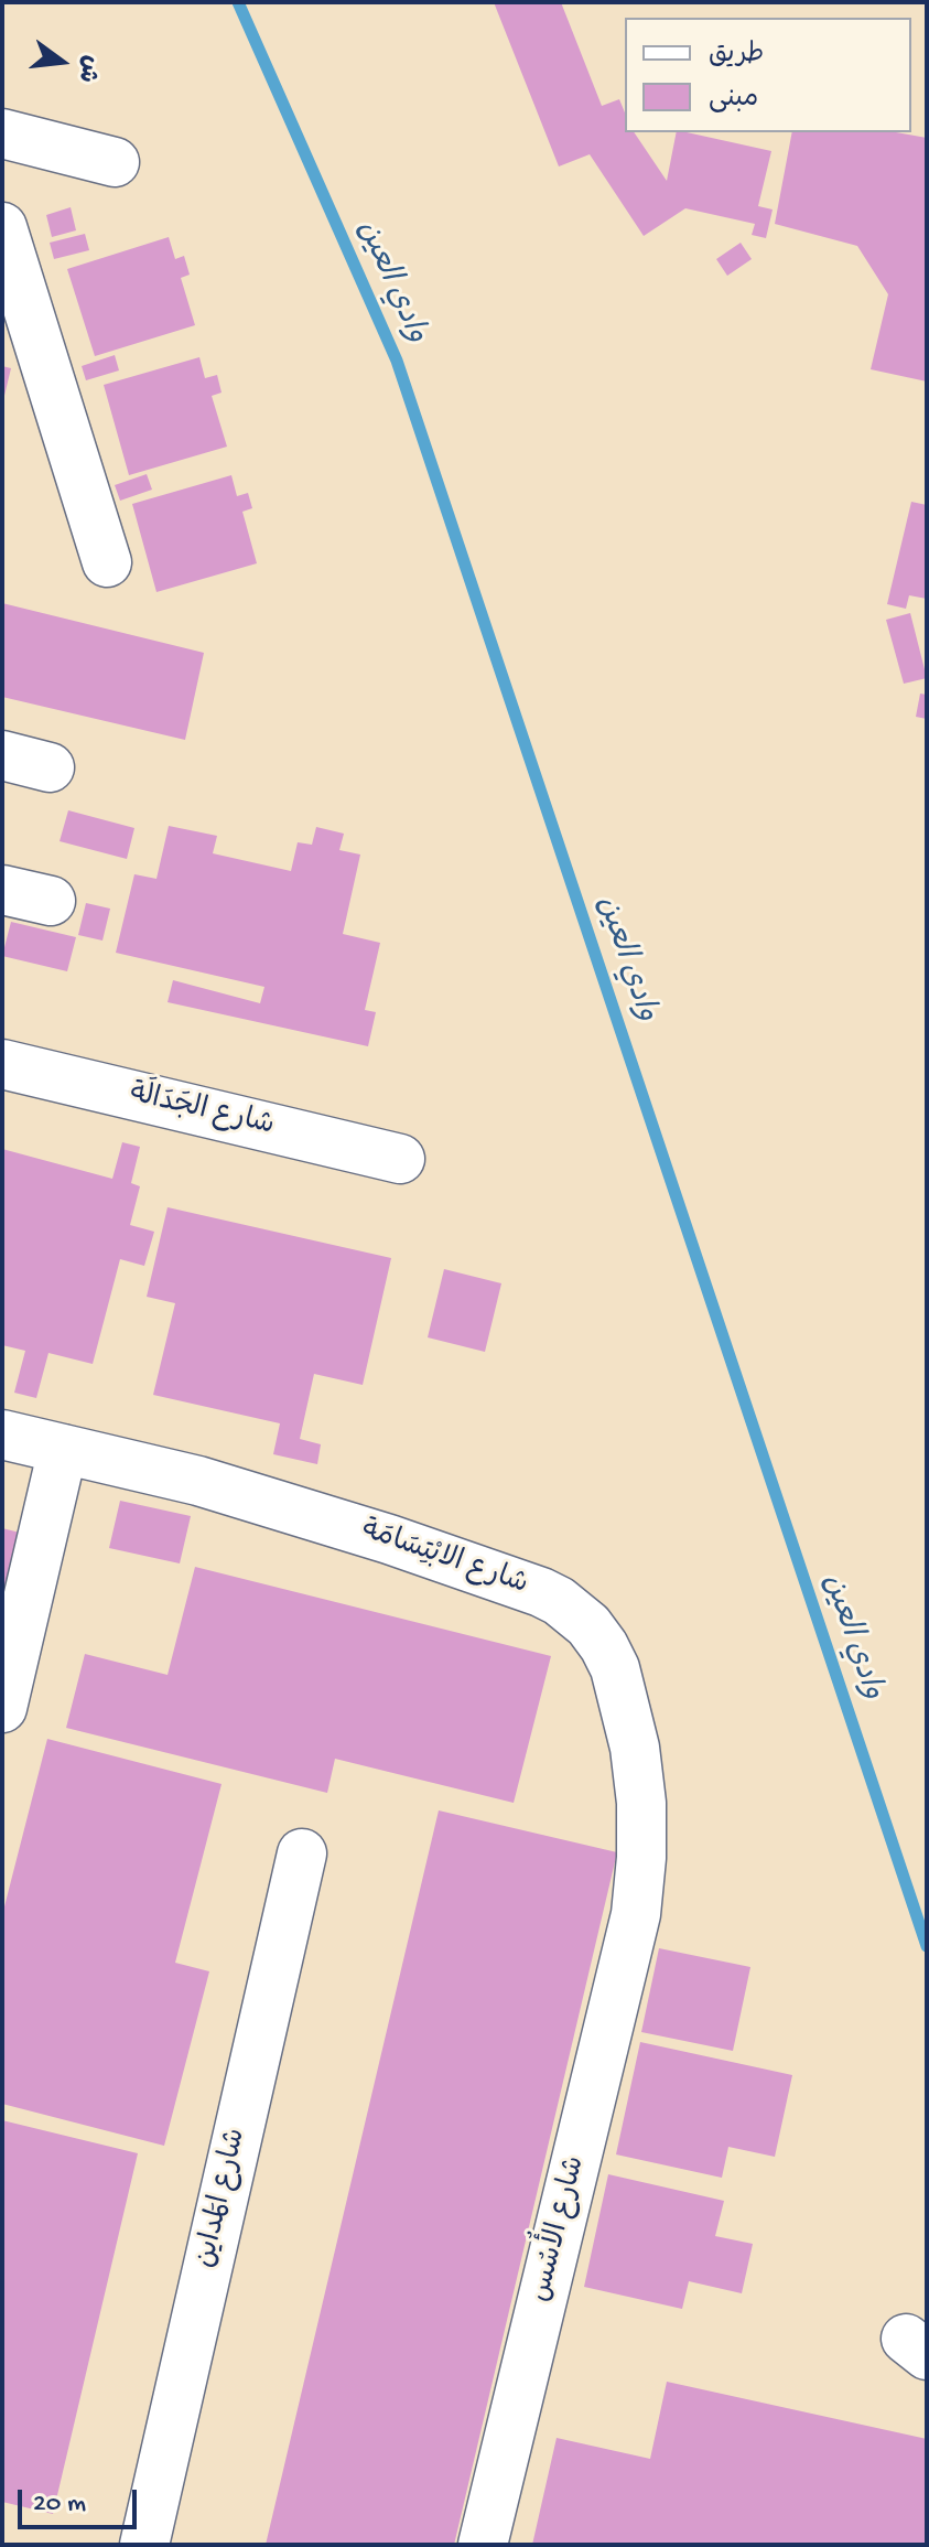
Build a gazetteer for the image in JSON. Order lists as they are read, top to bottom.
{
  "streets": {
    "street": [
      "شارع الجَدَالَة",
      "شارع الابْتِسَامَة",
      "شارع المَداين",
      "شارع الأُسُس"
    ]
  },
  "crossings": [
    ["شارع الابْتِسَامَة", "شارع الأُسُس"]
  ],
  "water": ["وادي العين"],
  "legend": ["طريق", "مبنى"],
  "scale_bar": "20 m",
  "north": "right"
}
